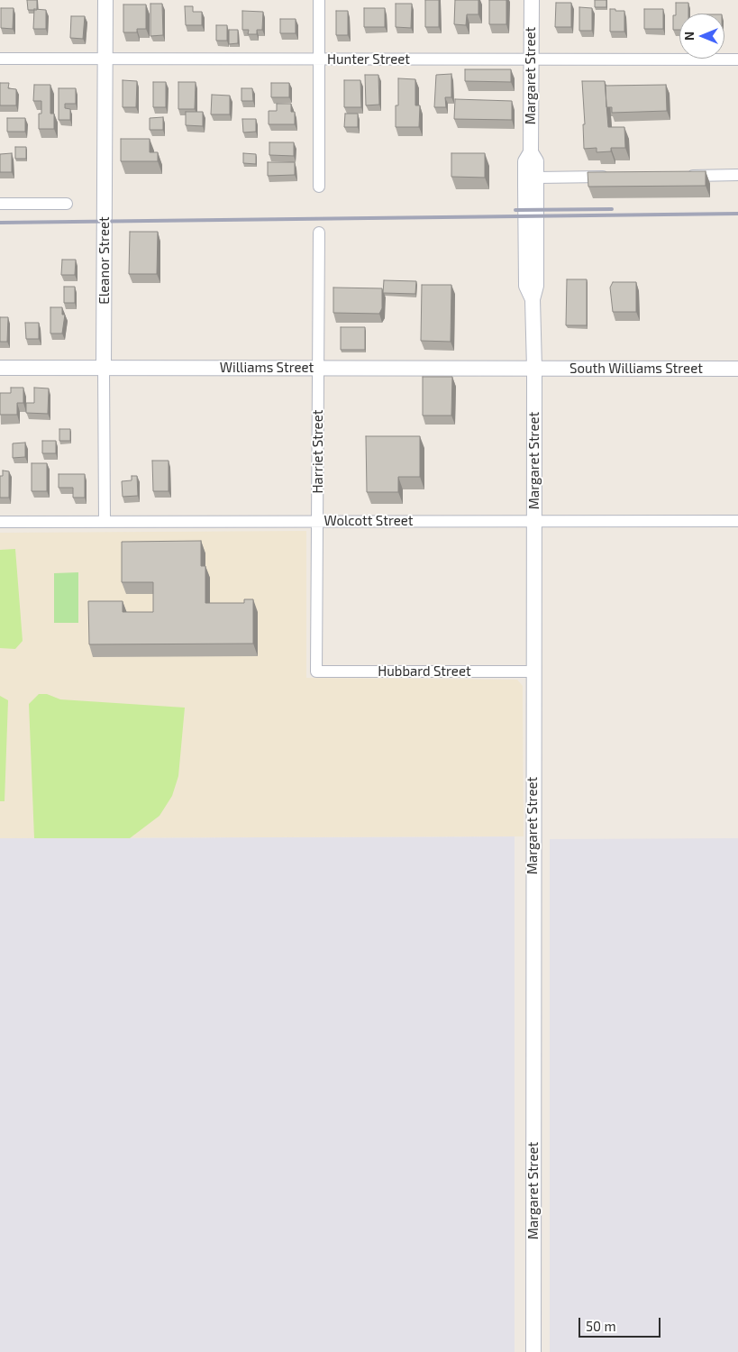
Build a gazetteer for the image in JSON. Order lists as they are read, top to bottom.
{
  "streets": {
    "street": [
      "Hunter Street",
      "Margaret Street",
      "Eleanor Street",
      "Williams Street",
      "South Williams Street",
      "Harriet Street",
      "Wolcott Street",
      "Hubbard Street"
    ]
  },
  "crossings": [
    ["Hunter Street", "Margaret Street"],
    ["Hunter Street", "Eleanor Street"],
    ["Margaret Street", "Williams Street"],
    ["Margaret Street", "South Williams Street"],
    ["Margaret Street", "Wolcott Street"],
    ["Margaret Street", "Hubbard Street"],
    ["Eleanor Street", "Williams Street"],
    ["Eleanor Street", "Wolcott Street"],
    ["Williams Street", "South Williams Street"],
    ["Williams Street", "Harriet Street"],
    ["Harriet Street", "Wolcott Street"],
    ["Harriet Street", "Hubbard Street"]
  ],
  "scale_bar": "50 m",
  "north": "left"
}
